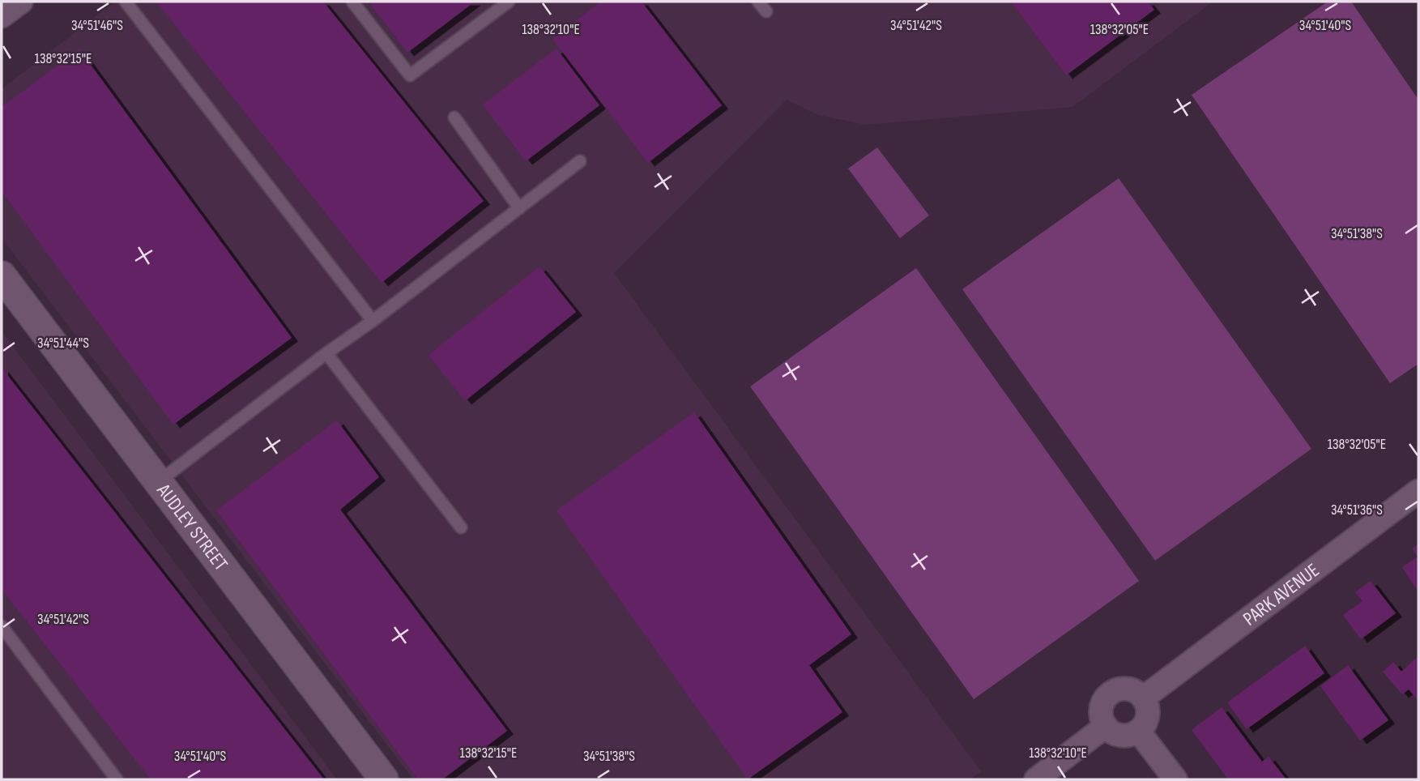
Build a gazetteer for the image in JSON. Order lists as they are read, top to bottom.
{
  "streets": {
    "street": ["AUDLEY STREET", "PARK AVENUE"]
  },
  "coordinates": [
    "34°51'46\"S",
    "34°51'42\"S",
    "34°51'40\"S",
    "138°32'10\"E",
    "138°32'05\"E",
    "138°32'15\"E",
    "34°51'38\"S",
    "34°51'44\"S",
    "34°51'36\"S"
  ]
}
